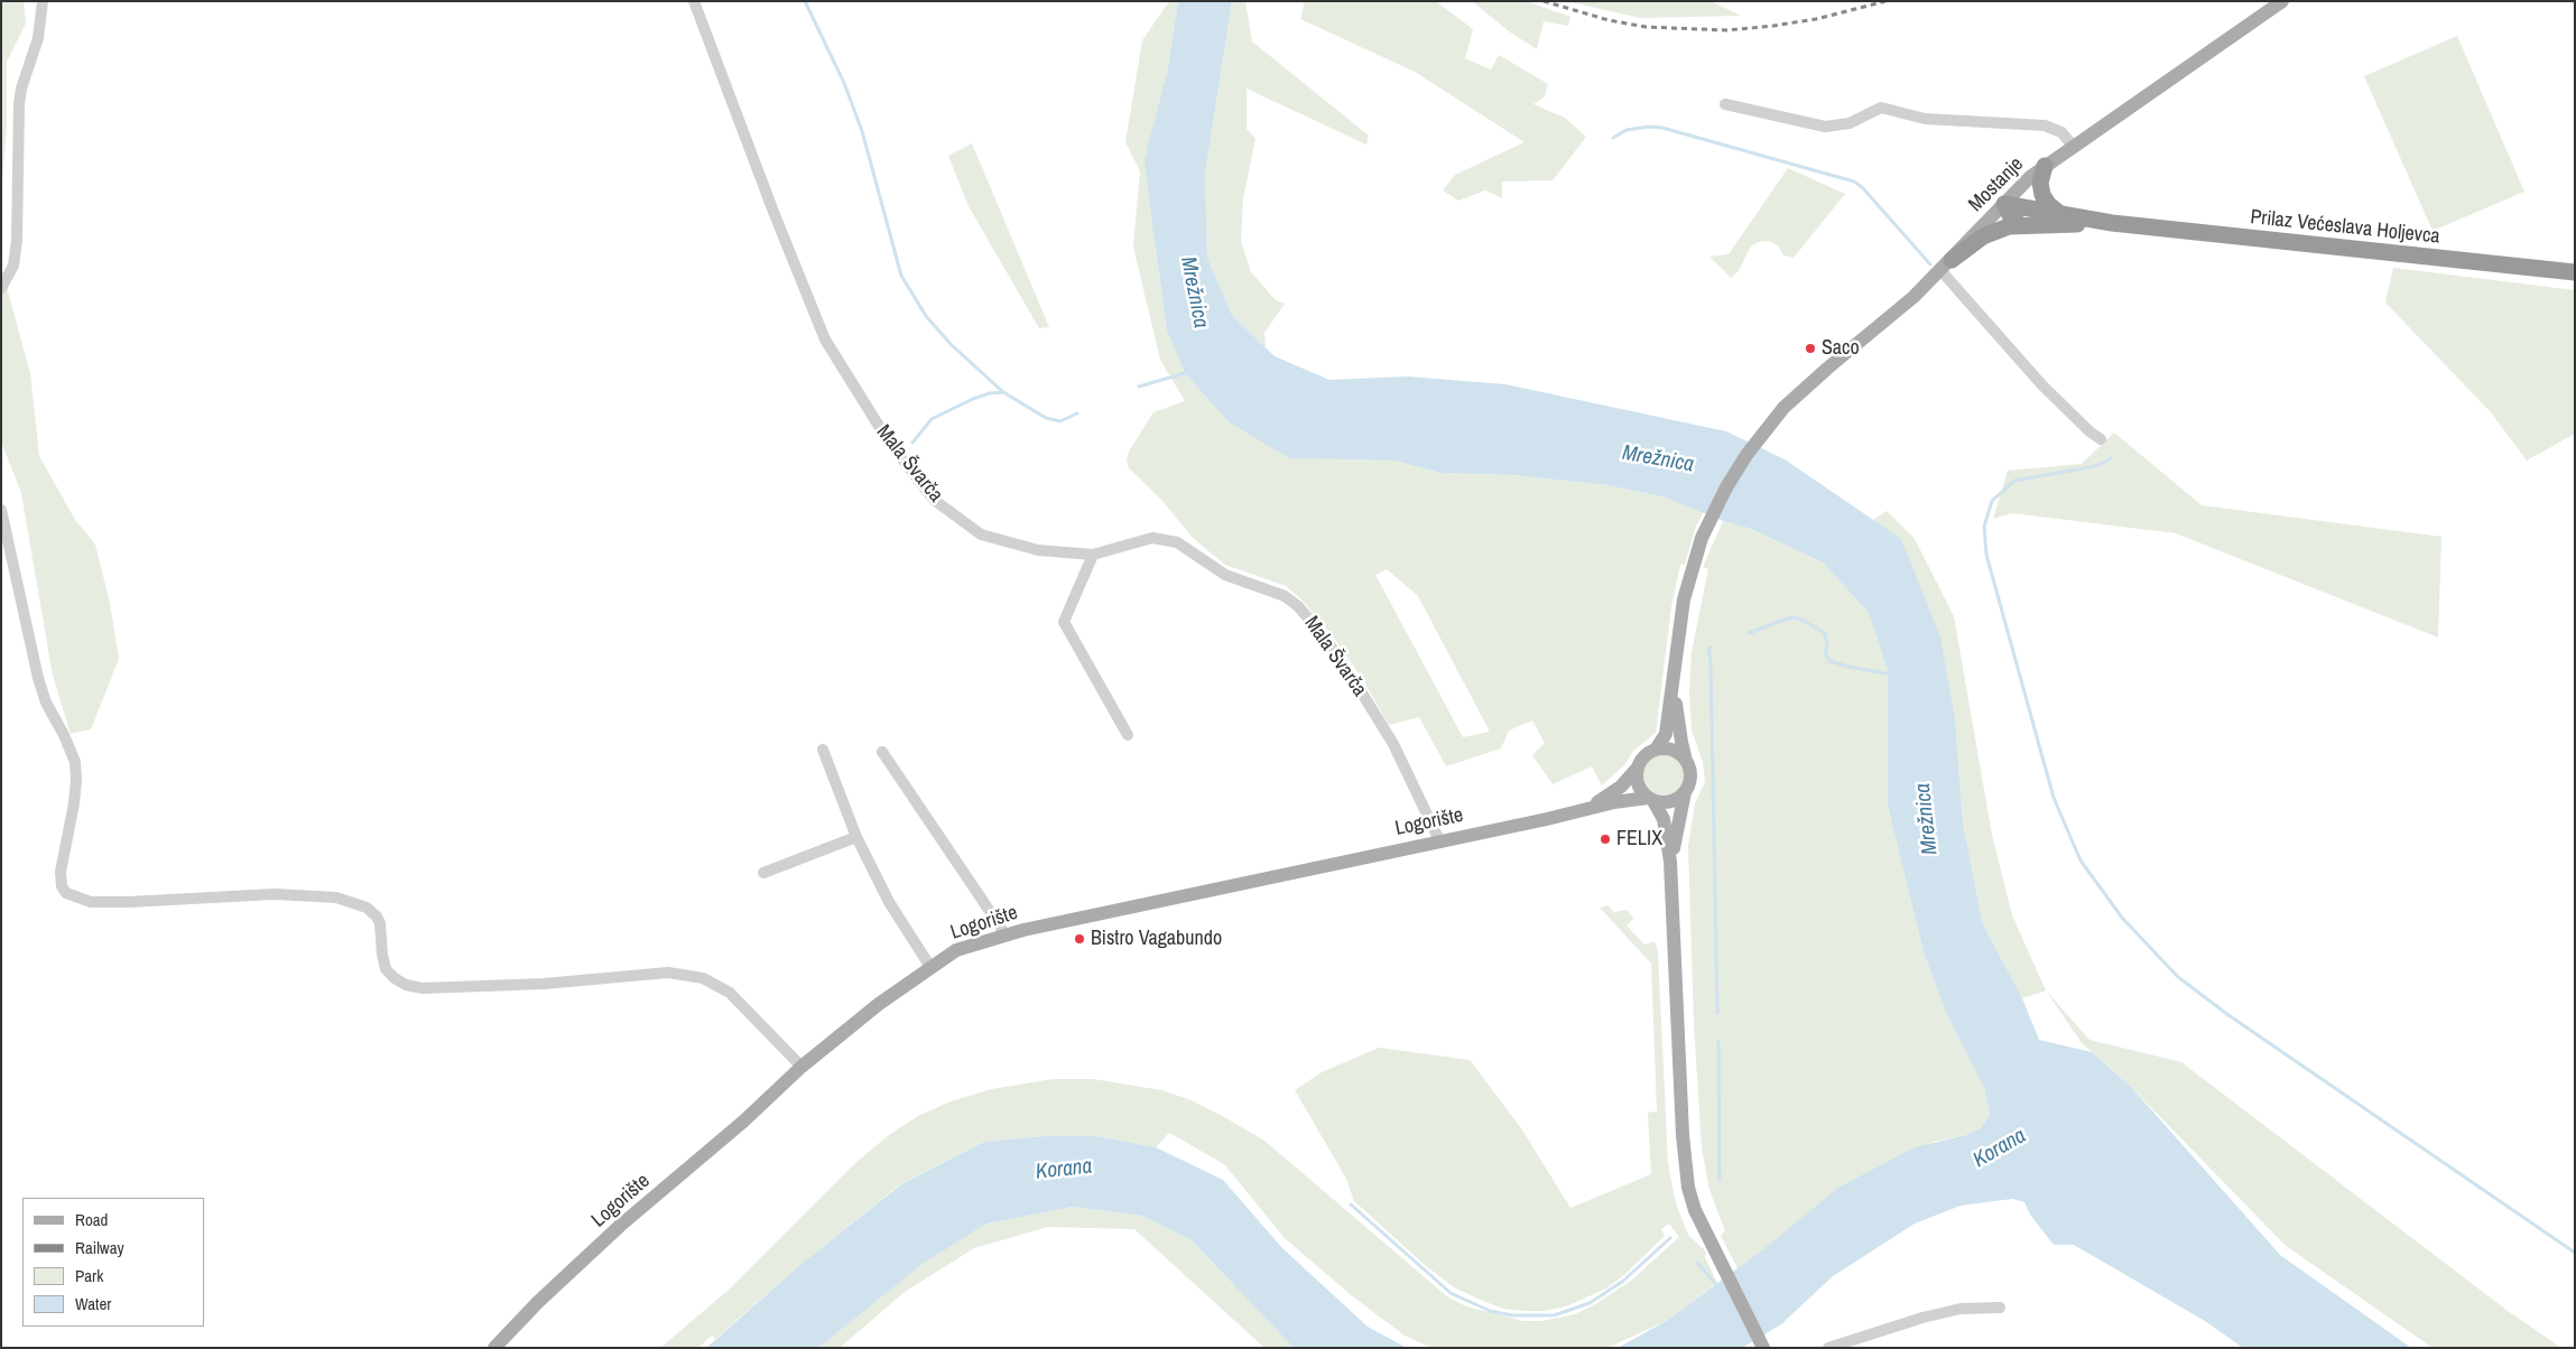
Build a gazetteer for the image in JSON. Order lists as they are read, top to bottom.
{
  "streets": {
    "highway": ["Prilaz Većeslava Holjevca"],
    "main road": ["Mostanje", "Logorište"],
    "street": ["Mala Švarča"]
  },
  "crossings": [
    ["Mostanje", "Prilaz Većeslava Holjevca"],
    ["Mala Švarča", "Logorište"]
  ],
  "water": ["Mrežnica", "Korana"],
  "places": ["Saco", "FELIX", "Bistro Vagabundo"],
  "legend": [
    "Road",
    "Railway",
    "Park",
    "Water"
  ]
}
